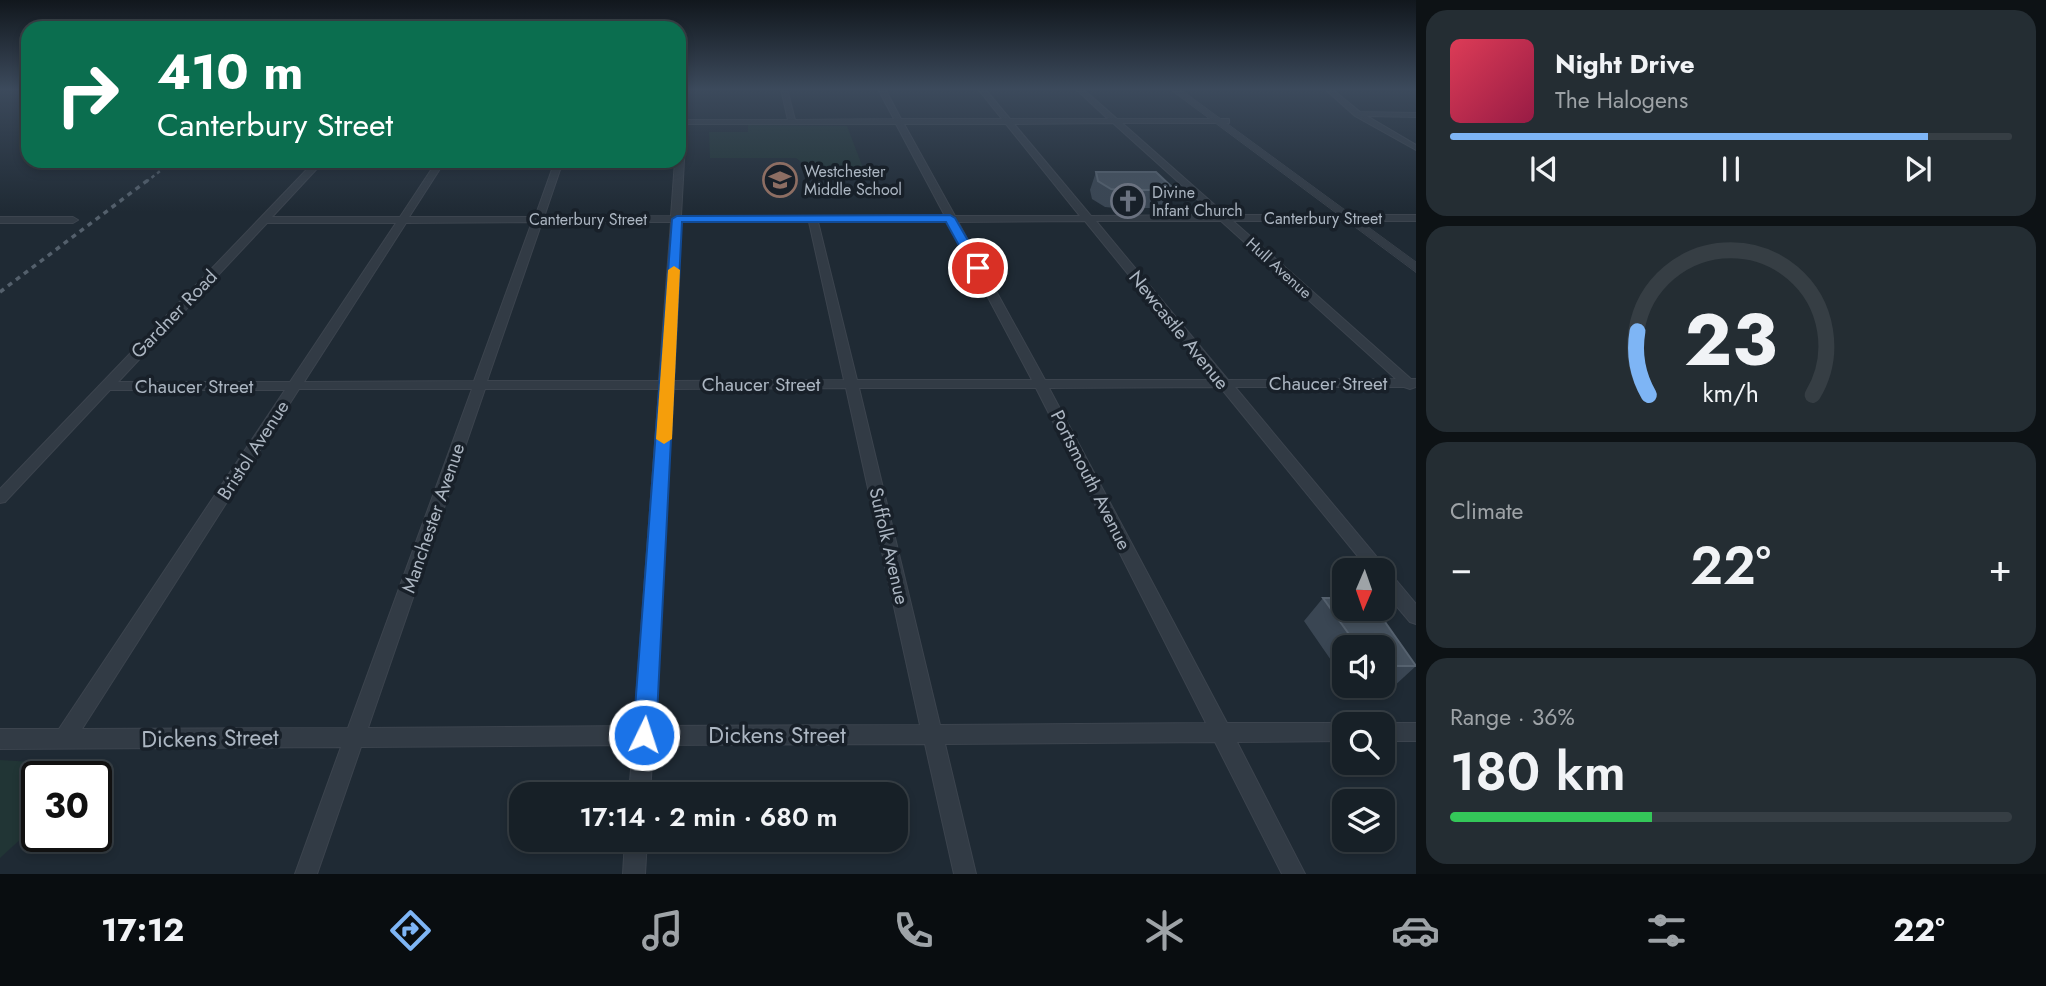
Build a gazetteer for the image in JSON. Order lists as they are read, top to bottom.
{
  "streets": {
    "street": [
      "Canterbury Street",
      "Hull Avenue",
      "Gardner Road",
      "Newcastle Avenue",
      "Chaucer Street",
      "Bristol Avenue",
      "Portsmouth Avenue",
      "Manchester Avenue",
      "Suffolk Avenue",
      "Dickens Street"
    ]
  },
  "crossings": [
    ["Canterbury Street", "Hull Avenue"],
    ["Canterbury Street", "Gardner Road"],
    ["Canterbury Street", "Newcastle Avenue"],
    ["Canterbury Street", "Bristol Avenue"],
    ["Canterbury Street", "Portsmouth Avenue"],
    ["Canterbury Street", "Manchester Avenue"],
    ["Canterbury Street", "Suffolk Avenue"],
    ["Hull Avenue", "Chaucer Street"],
    ["Gardner Road", "Chaucer Street"],
    ["Newcastle Avenue", "Chaucer Street"],
    ["Chaucer Street", "Bristol Avenue"],
    ["Chaucer Street", "Portsmouth Avenue"],
    ["Chaucer Street", "Manchester Avenue"],
    ["Chaucer Street", "Suffolk Avenue"],
    ["Bristol Avenue", "Dickens Street"],
    ["Portsmouth Avenue", "Dickens Street"],
    ["Manchester Avenue", "Dickens Street"],
    ["Suffolk Avenue", "Dickens Street"]
  ],
  "places": {
    "school or university": ["Westchester Middle School"],
    "church": ["Divine Infant Church"]
  },
  "north": "bottom",
  "page": {
    "turn": ["410 m", "Canterbury Street"],
    "song": ["Night Drive", "The Halogens"],
    "tile": [
      "Climate",
      ["Range · 36%", "180 km"]
    ],
    "heat": ["−", "22°", "+"],
    "limit": "30",
    "trip": "17:14 · 2 min · 680 m",
    "tabs": ["17:12", "22°"],
    "gauge": ["23", "km/h"]
  }
}
